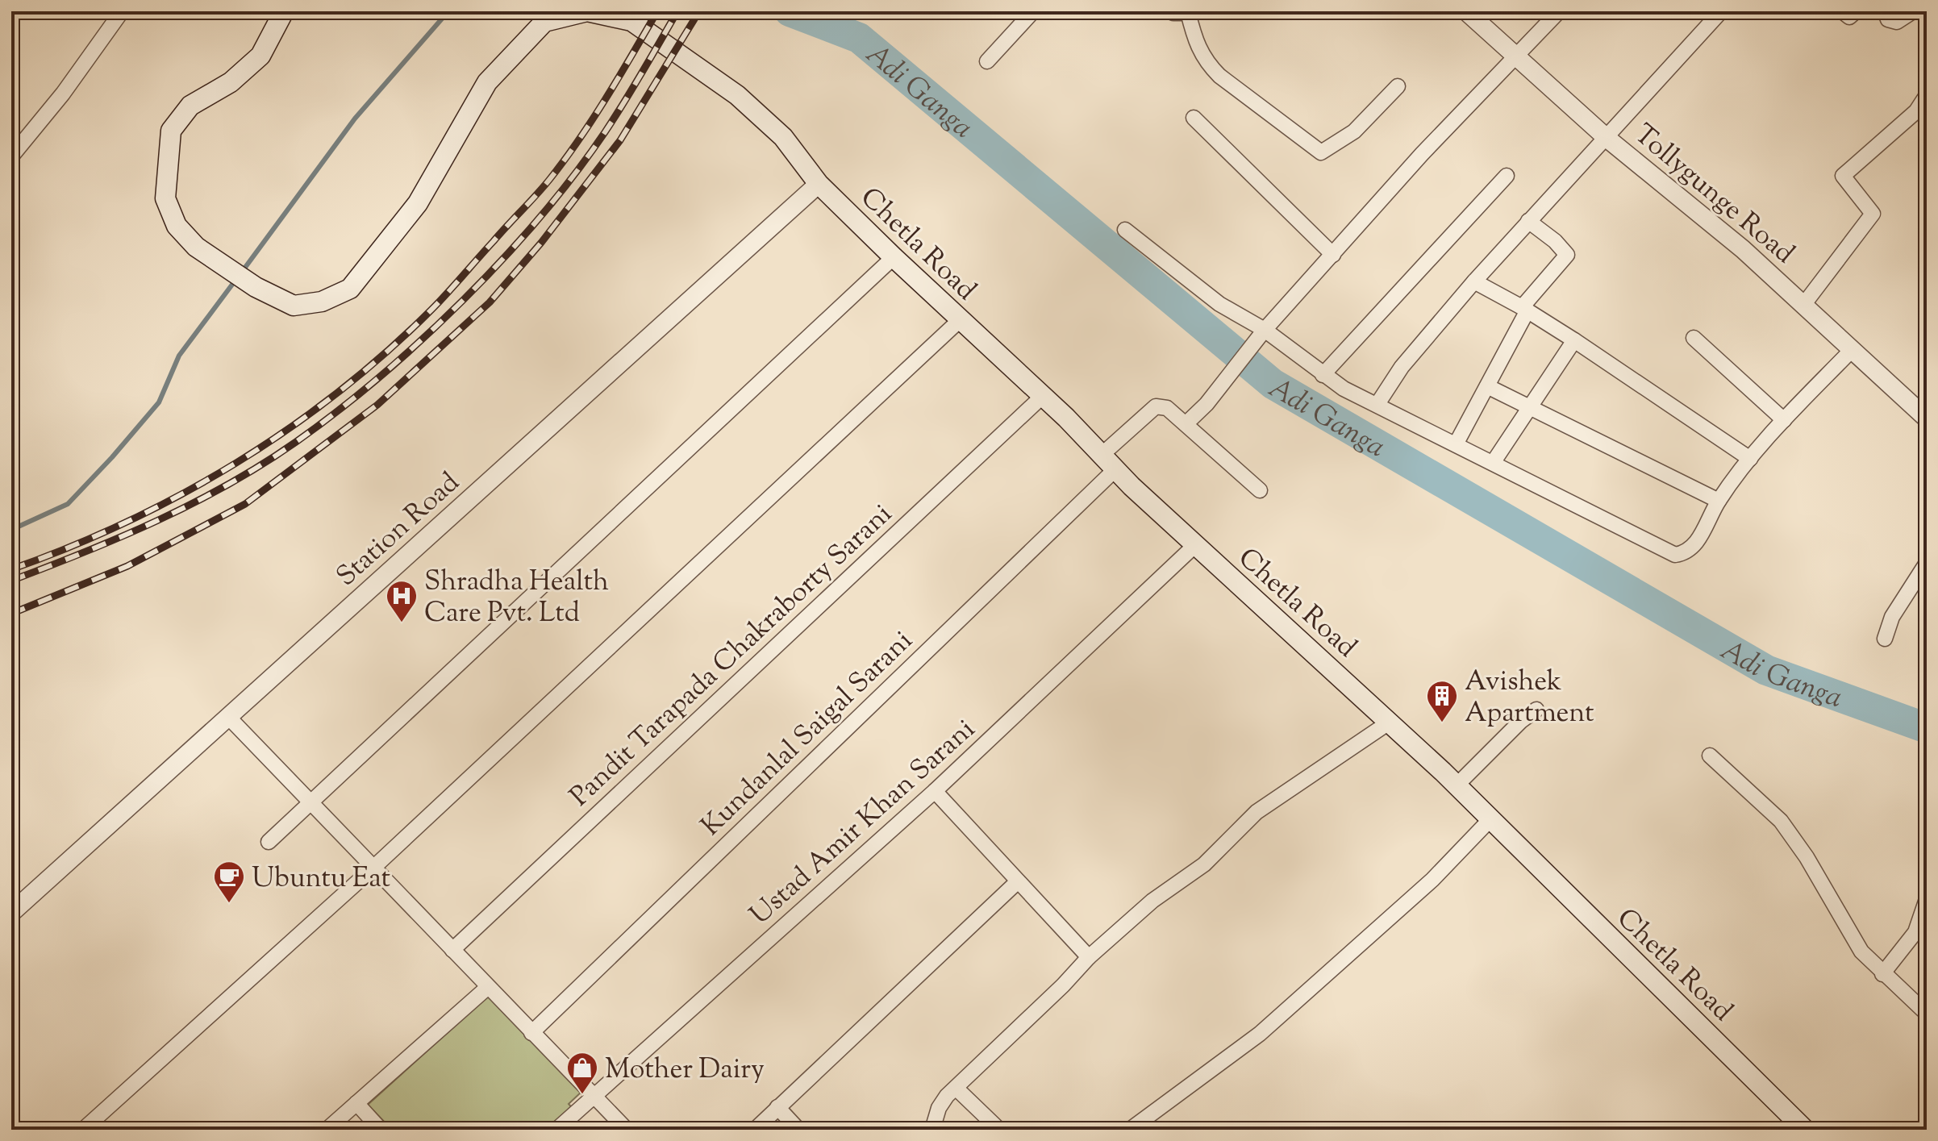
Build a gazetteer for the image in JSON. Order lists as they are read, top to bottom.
{
  "streets": {
    "main road": ["Chetla Road"],
    "street": [
      "Tollygunge Road",
      "Station Road",
      "Pandit Tarapada Chakraborty Sarani",
      "Kundanlal Saigal Sarani",
      "Ustad Amir Khan Sarani"
    ]
  },
  "crossings": [
    ["Chetla Road", "Station Road"],
    ["Chetla Road", "Pandit Tarapada Chakraborty Sarani"],
    ["Chetla Road", "Kundanlal Saigal Sarani"],
    ["Chetla Road", "Ustad Amir Khan Sarani"]
  ],
  "water": ["Adi Ganga"],
  "places": {
    "hospital": ["Shradha Health Care Pvt. Ltd"],
    "building": ["Avishek Apartment"],
    "cafe": ["Ubuntu Eat"],
    "shop": ["Mother Dairy"]
  }
}
